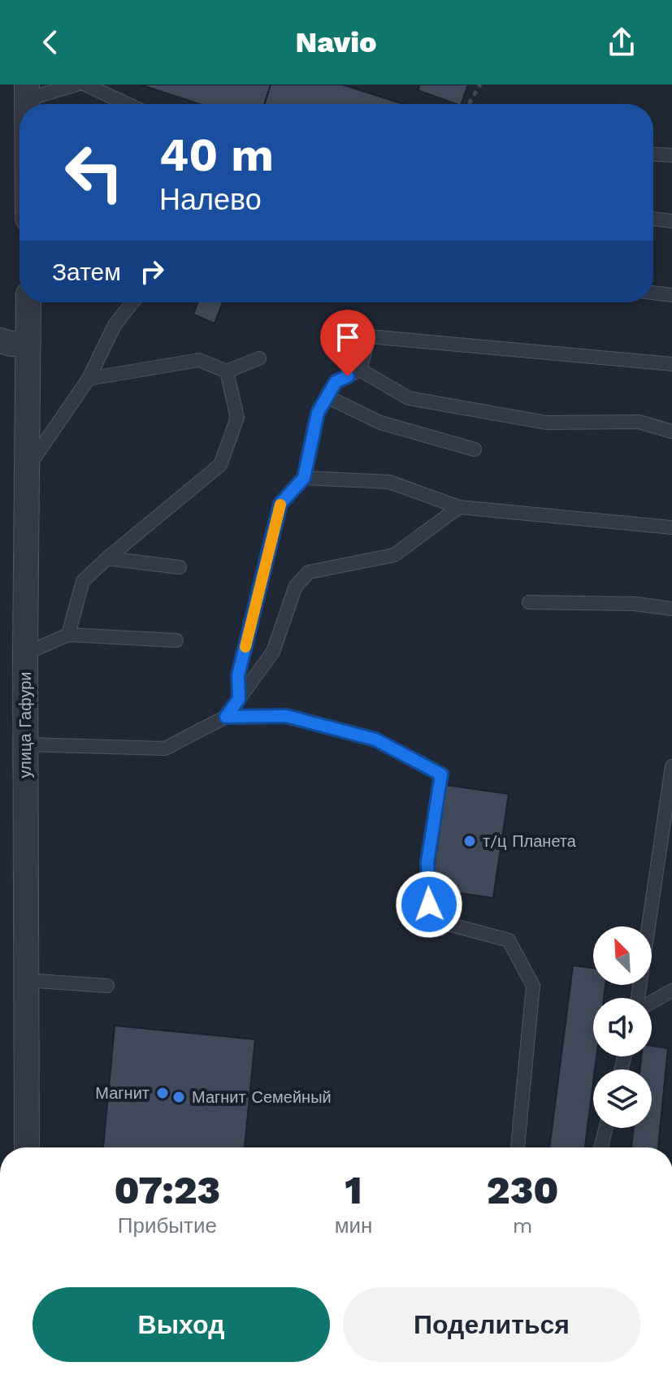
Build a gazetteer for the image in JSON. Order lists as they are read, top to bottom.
{
  "streets": {
    "street": ["улица Гафури"]
  },
  "places": ["т/ц Планета", "Магнит", "Магнит Семейный"],
  "north": "top left",
  "page": {
    "header": "Navio",
    "turn": ["40 m", "Налево"],
    "then": "Затем",
    "eta": [
      "07:23",
      "Прибытие",
      "1",
      "мин",
      "230",
      "m"
    ],
    "buttons": ["Выход", "Поделиться"]
  }
}
